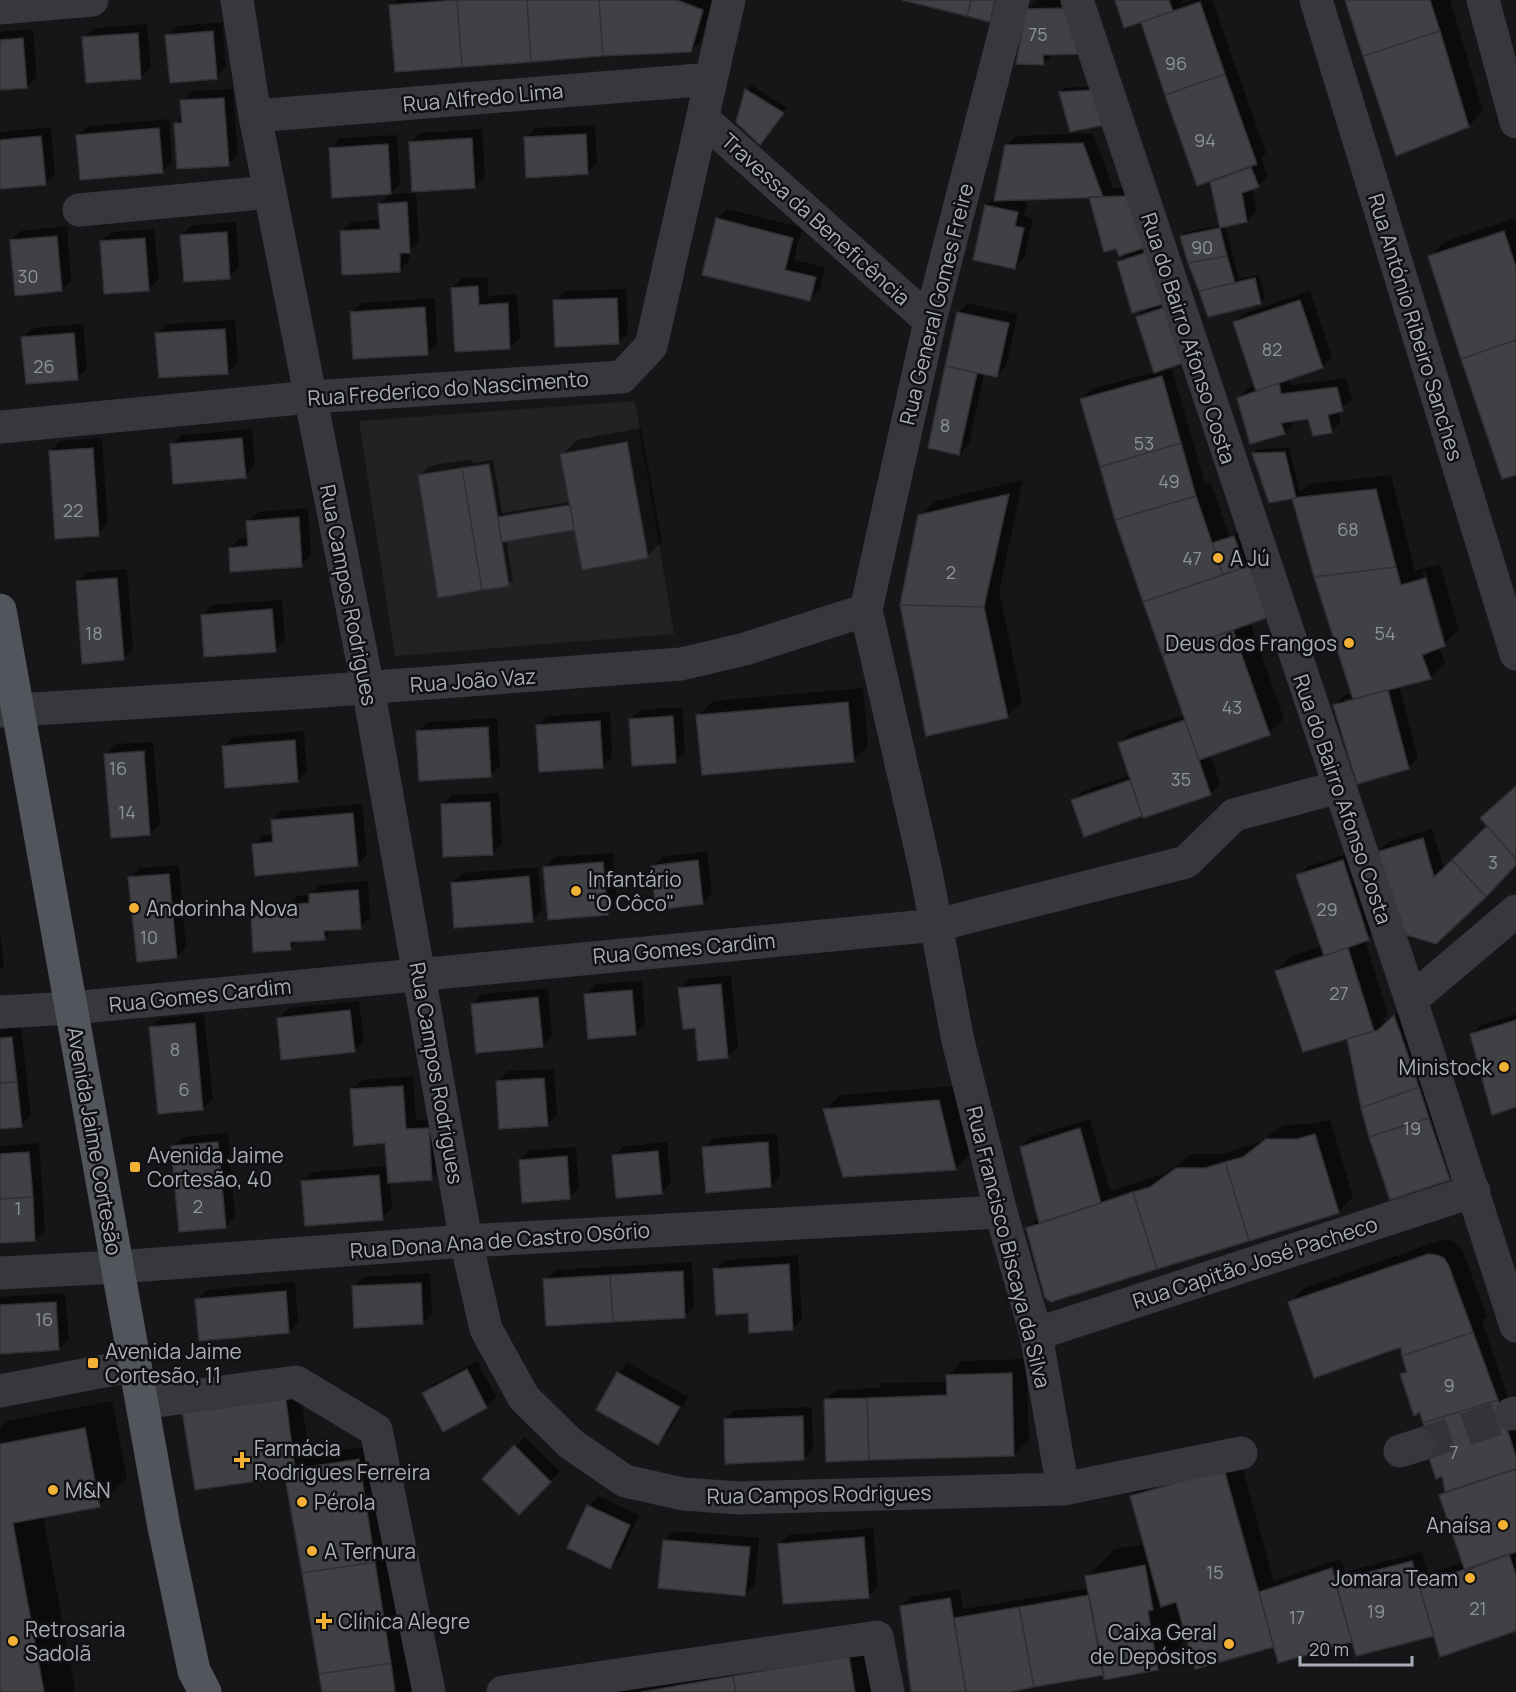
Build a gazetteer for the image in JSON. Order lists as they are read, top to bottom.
{
  "streets": {
    "main road": ["Avenida Jaime Cortesão"],
    "street": [
      "Rua Alfredo Lima",
      "Travessa da Beneficência",
      "Rua General Gomes Freire",
      "Rua António Ribeiro Sanches",
      "Rua do Bairro Afonso Costa",
      "Rua Frederico do Nascimento",
      "Rua Campos Rodrigues",
      "Rua João Vaz",
      "Rua Gomes Cardim",
      "Rua Dona Ana de Castro Osório",
      "Rua Francisco Biscaya da Silva",
      "Rua Capitão José Pacheco"
    ]
  },
  "crossings": [
    ["Rua Alfredo Lima", "Rua Campos Rodrigues"],
    ["Travessa da Beneficência", "Rua General Gomes Freire"],
    ["Travessa da Beneficência", "Rua Frederico do Nascimento"],
    ["Rua General Gomes Freire", "Rua João Vaz"],
    ["Rua General Gomes Freire", "Rua Francisco Biscaya da Silva"],
    ["Rua do Bairro Afonso Costa", "Rua Gomes Cardim"],
    ["Rua do Bairro Afonso Costa", "Rua Capitão José Pacheco"],
    ["Rua Frederico do Nascimento", "Rua Campos Rodrigues"],
    ["Rua Campos Rodrigues", "Rua João Vaz"],
    ["Rua Campos Rodrigues", "Rua Gomes Cardim"],
    ["Rua Campos Rodrigues", "Rua Dona Ana de Castro Osório"],
    ["Rua Campos Rodrigues", "Rua Francisco Biscaya da Silva"],
    ["Rua João Vaz", "Avenida Jaime Cortesão"],
    ["Rua João Vaz", "Rua Francisco Biscaya da Silva"],
    ["Rua Gomes Cardim", "Avenida Jaime Cortesão"],
    ["Rua Gomes Cardim", "Rua Francisco Biscaya da Silva"],
    ["Avenida Jaime Cortesão", "Rua Dona Ana de Castro Osório"],
    ["Rua Dona Ana de Castro Osório", "Rua Francisco Biscaya da Silva"],
    ["Rua Francisco Biscaya da Silva", "Rua Capitão José Pacheco"]
  ],
  "places": {
    "other": [
      "A Jú",
      "Deus dos Frangos",
      "Infantário \"O Côco\"",
      "Andorinha Nova",
      "Ministock",
      "M&N",
      "Pérola",
      "Anaísa",
      "A Ternura",
      "Jomara Team",
      "Retrosaria Sadolã",
      "Caixa Geral de Depósitos"
    ],
    "transit": ["Avenida Jaime Cortesão, 40", "Avenida Jaime Cortesão, 11"],
    "health": ["Farmácia Rodrigues Ferreira", "Clínica Alegre"]
  },
  "house_numbers": [
    "75",
    "96",
    "94",
    "90",
    "30",
    "82",
    "26",
    "8",
    "53",
    "49",
    "22",
    "68",
    "47",
    "2",
    "18",
    "54",
    "43",
    "16",
    "35",
    "14",
    "3",
    "29",
    "10",
    "27",
    "8",
    "6",
    "19",
    "2",
    "1",
    "16",
    "9",
    "7",
    "15",
    "21",
    "19",
    "17"
  ],
  "scale_bar": "20 m"
}
